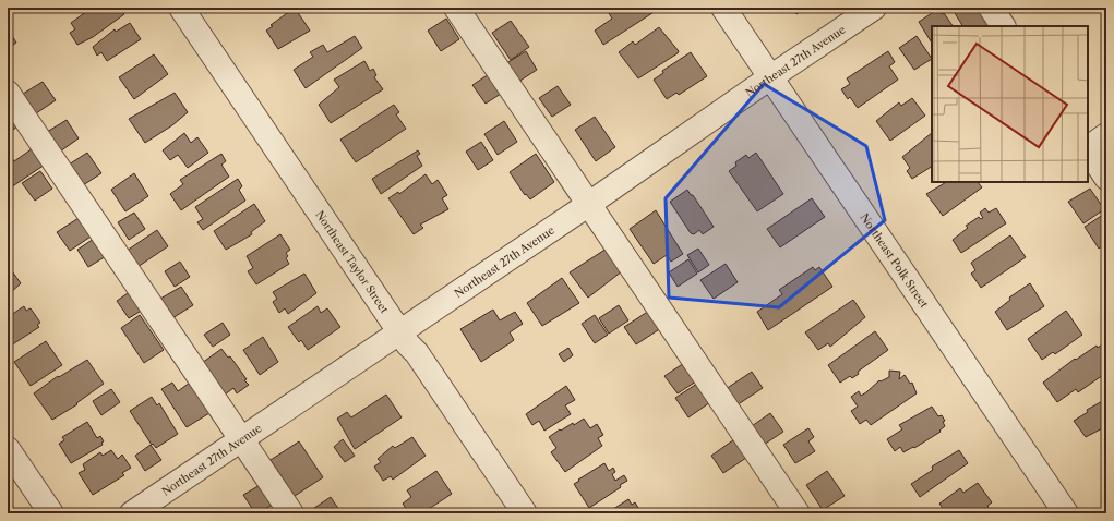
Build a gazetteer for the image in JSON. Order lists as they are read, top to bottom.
{
  "streets": {
    "street": ["Northeast 27th Avenue", "Northeast Polk Street", "Northeast Taylor Street"]
  },
  "crossings": [
    ["Northeast 27th Avenue", "Northeast Polk Street"],
    ["Northeast 27th Avenue", "Northeast Taylor Street"]
  ]
}
